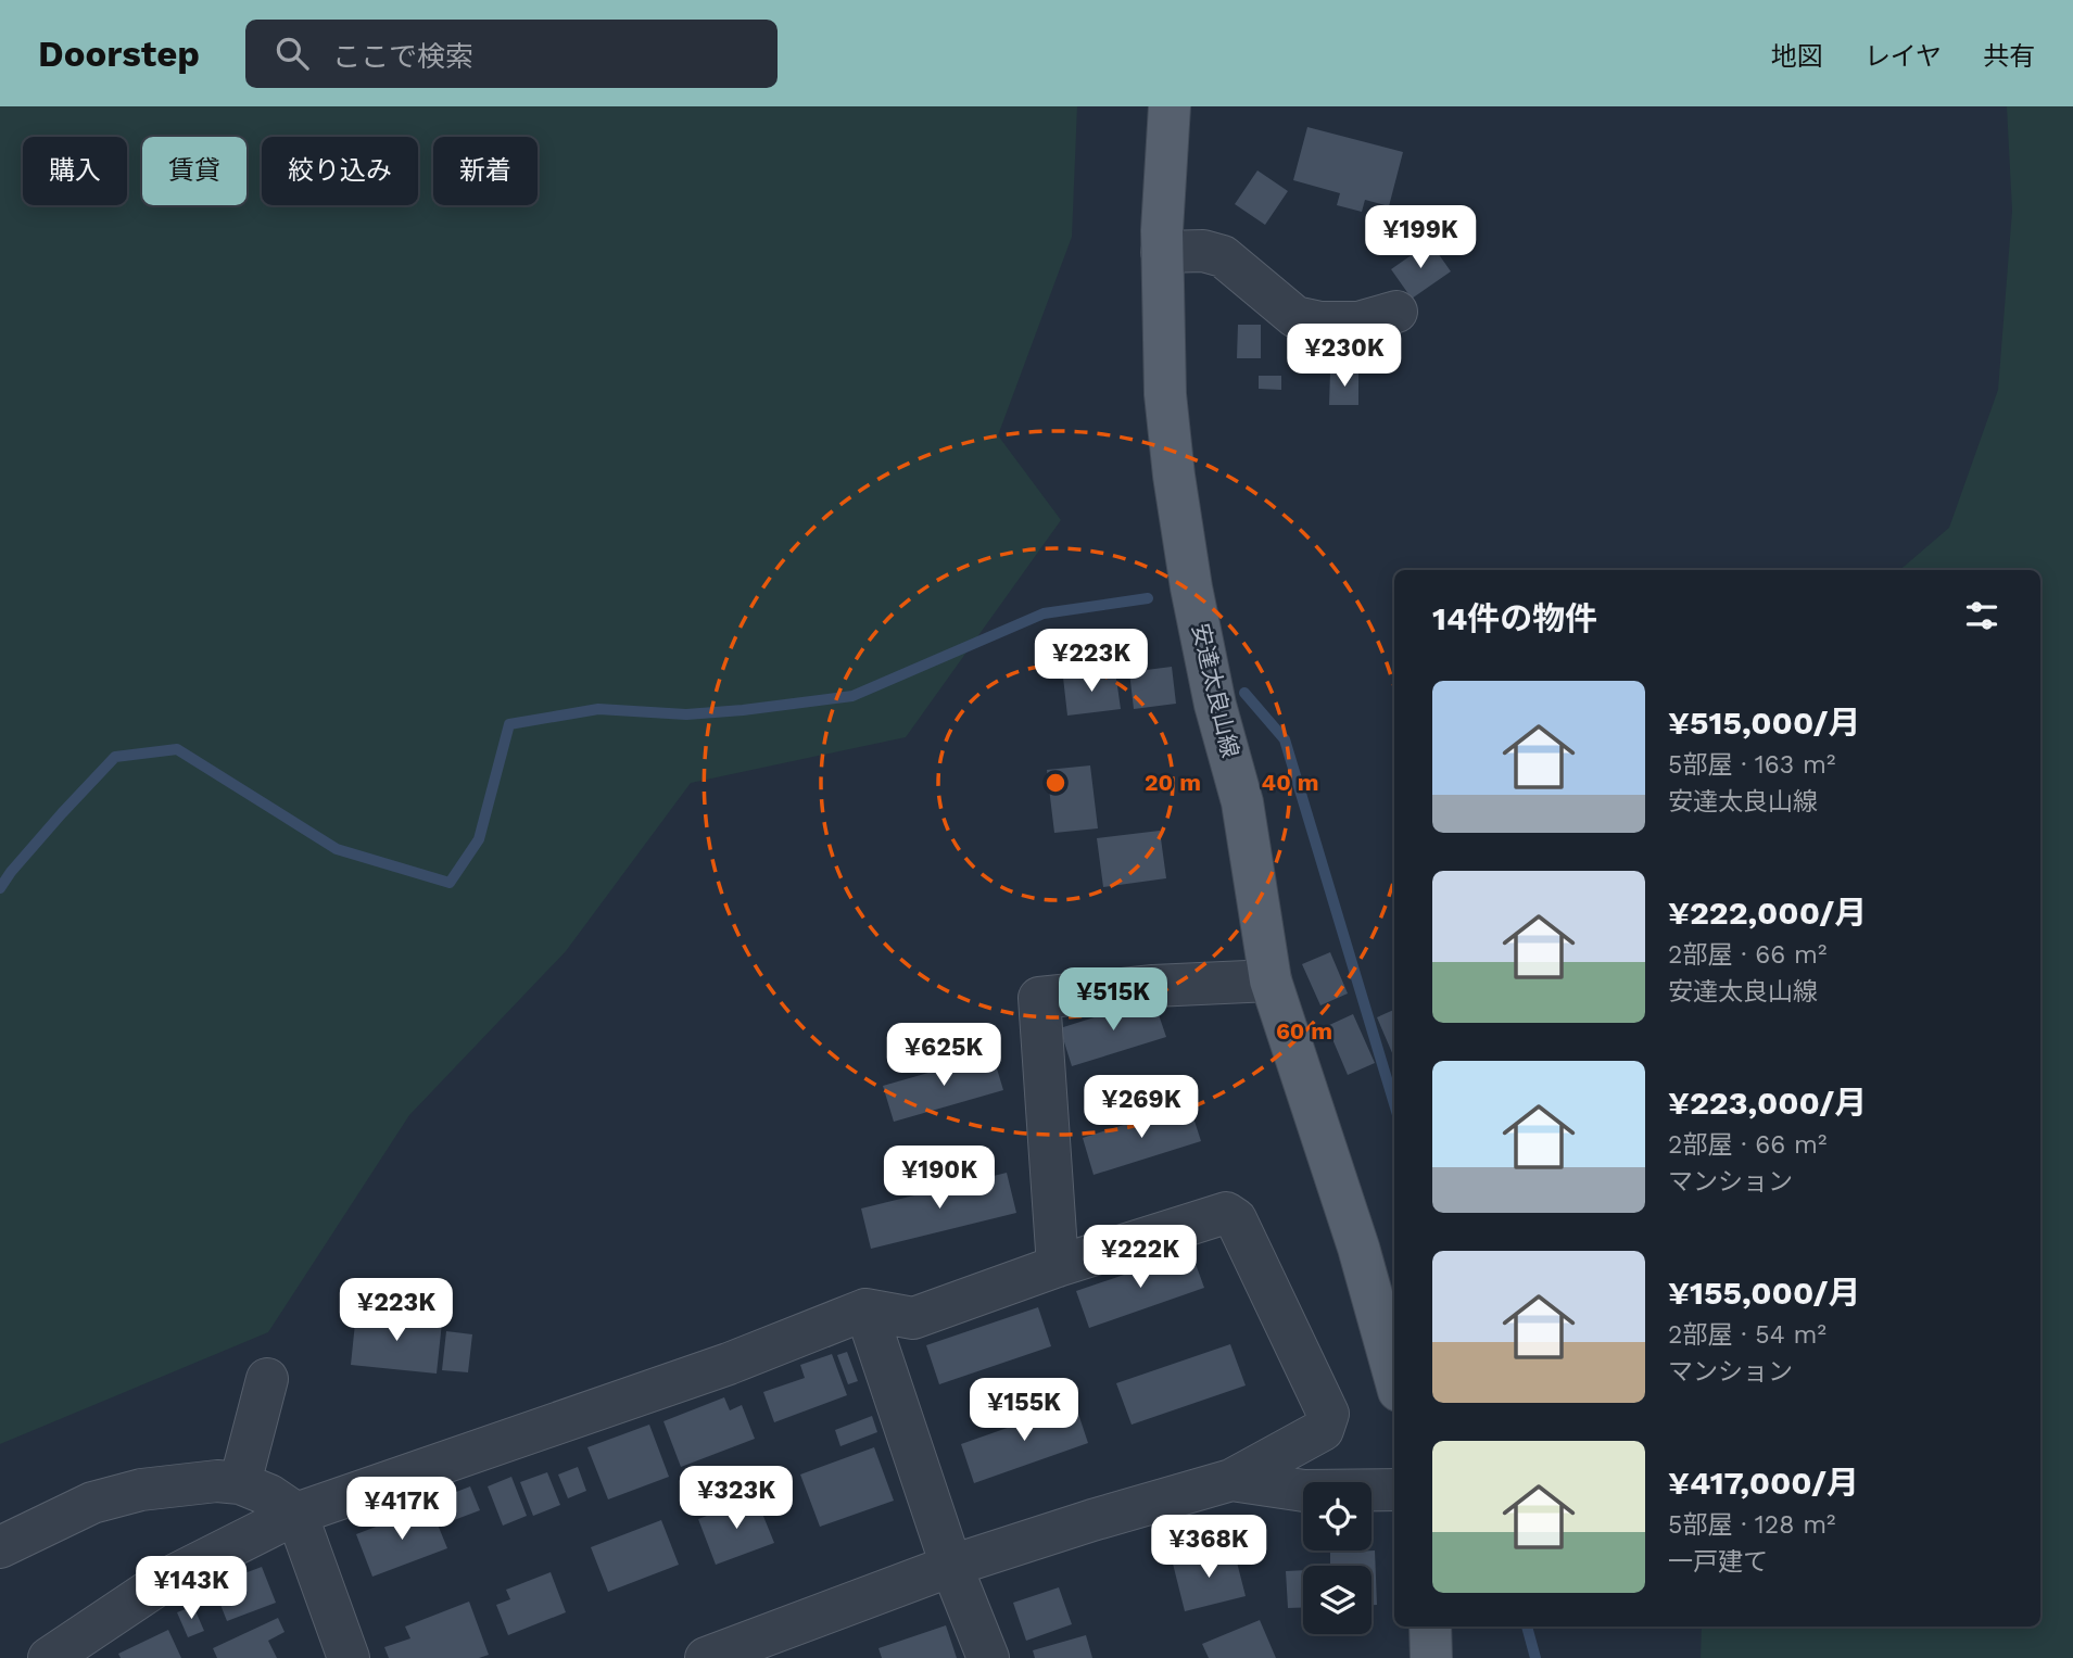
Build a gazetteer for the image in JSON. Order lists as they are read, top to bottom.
{
  "streets": {
    "main road": ["安達太良山線"]
  },
  "page": {
    "header": "Doorstep",
    "search": "ここで検索",
    "nav": ["地図", "レイヤ", "共有"],
    "chip": [
      "購入",
      "賃貸",
      "絞り込み",
      "新着"
    ],
    "price": [
      "¥199K",
      "¥230K",
      "¥223K",
      "¥515K",
      "¥625K",
      "¥269K",
      "¥190K",
      "¥222K",
      "¥223K",
      "¥155K",
      "¥323K",
      "¥417K",
      "¥368K",
      "¥143K"
    ],
    "heading": "14件の物件",
    "list": [
      {
        "name": "¥515,000/月",
        "note": "5部屋 · 163 m² · 安達太良山線"
      },
      {
        "name": "¥222,000/月",
        "note": "2部屋 · 66 m² · 安達太良山線"
      },
      {
        "name": "¥223,000/月",
        "note": "2部屋 · 66 m² · マンション"
      },
      {
        "name": "¥155,000/月",
        "note": "2部屋 · 54 m² · マンション"
      },
      {
        "name": "¥417,000/月",
        "note": "5部屋 · 128 m² · 一戸建て"
      }
    ]
  },
  "rings": ["20 m", "40 m", "60 m"]
}
